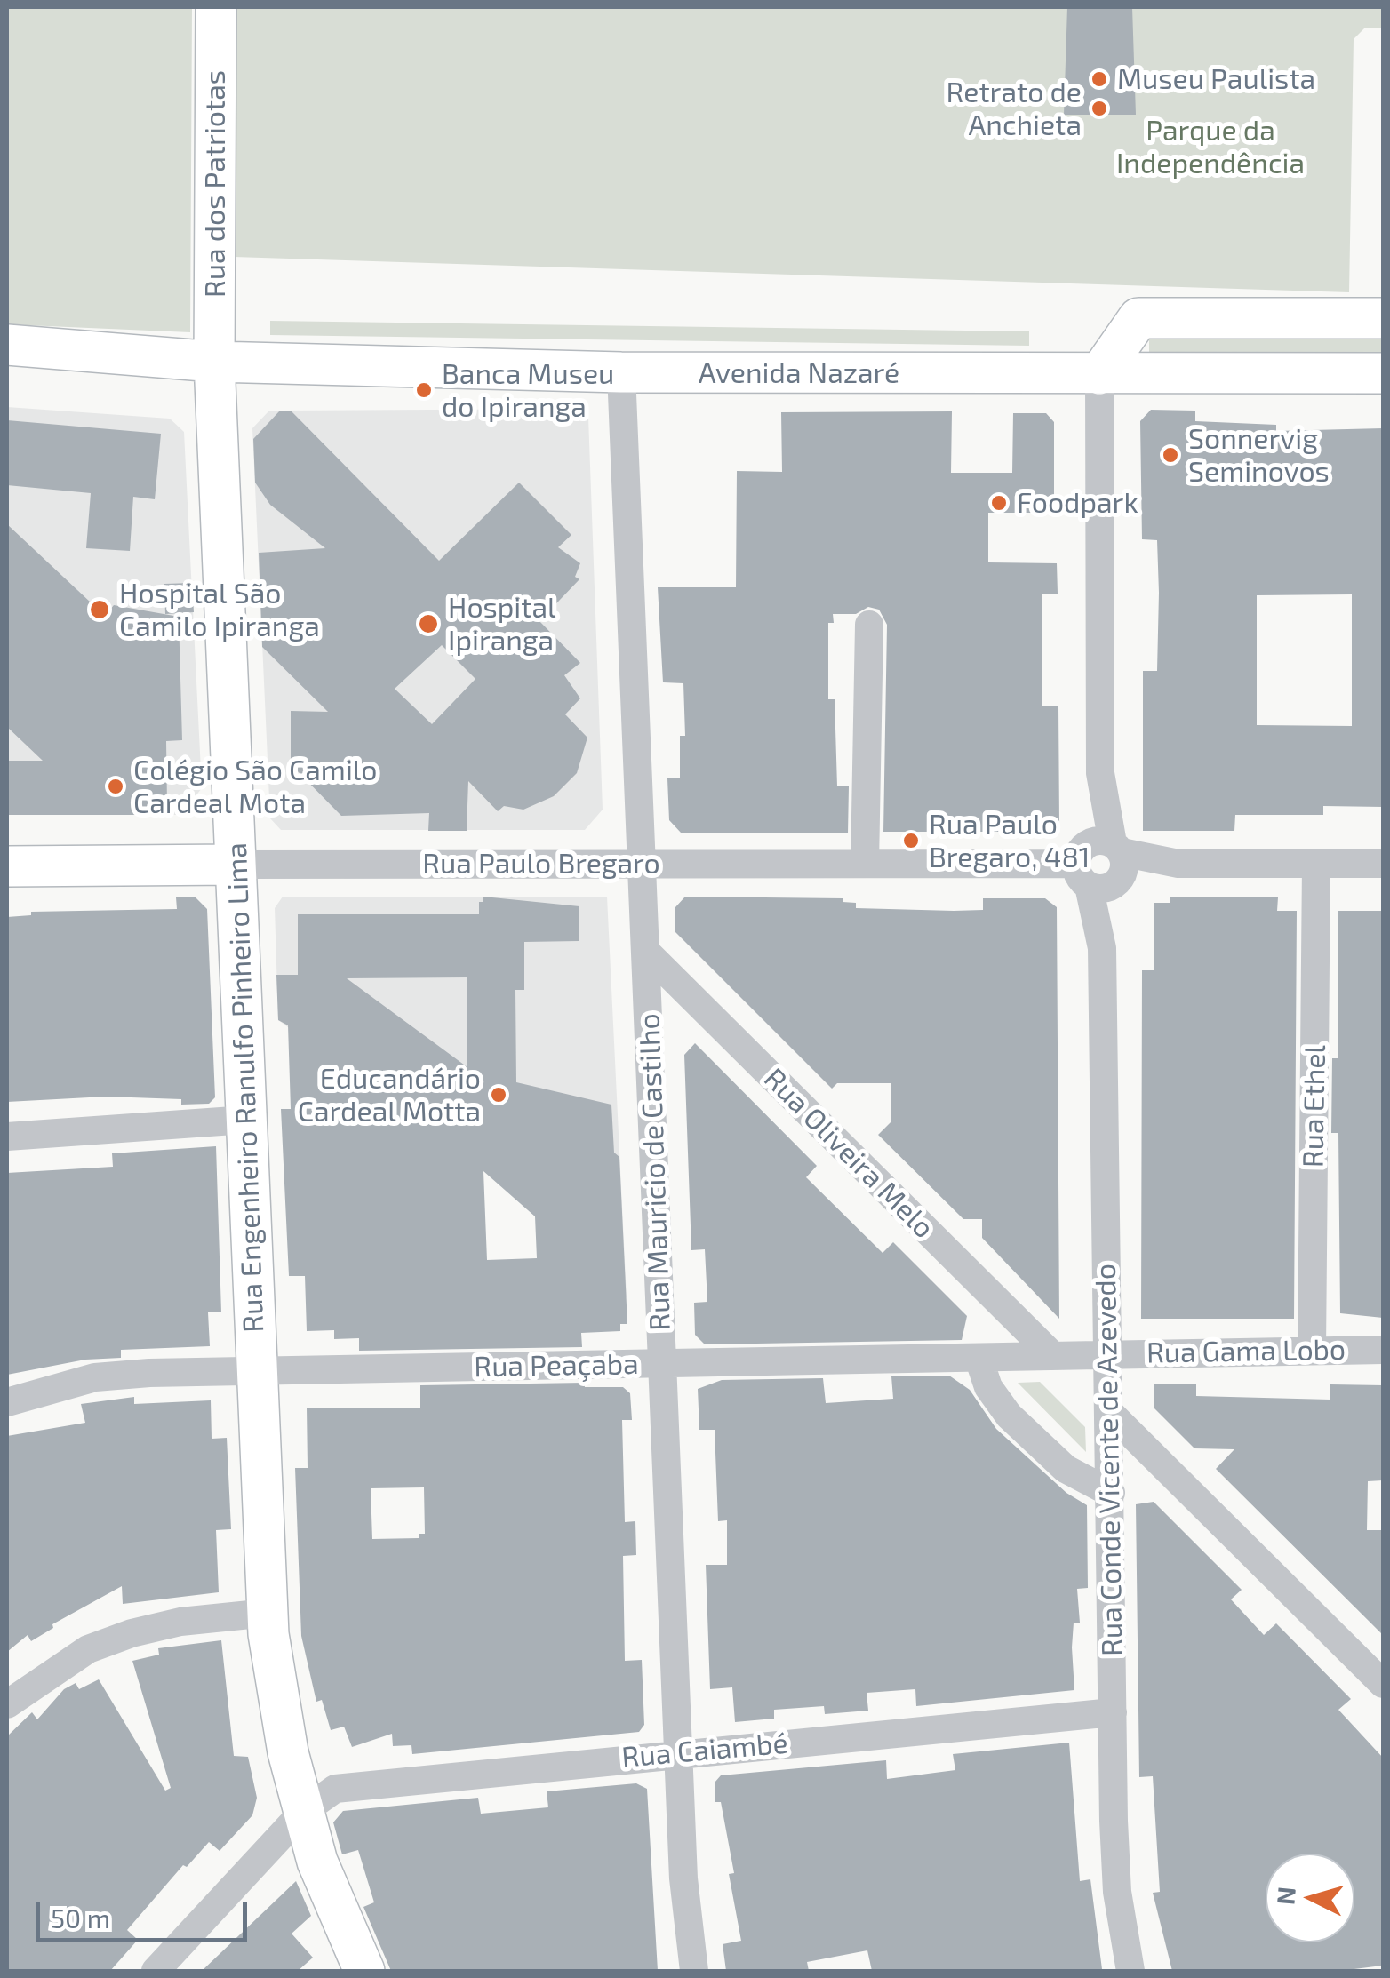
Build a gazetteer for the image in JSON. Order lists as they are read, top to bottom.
{
  "streets": {
    "main road": [
      "Rua dos Patriotas",
      "Avenida Nazaré",
      "Rua Paulo Bregaro",
      "Rua Engenheiro Ranulfo Pinheiro Lima"
    ],
    "street": [
      "Rua Ethel",
      "Rua Oliveira Melo",
      "Rua Mauricio de Castilho",
      "Rua Gama Lobo",
      "Rua Peaçaba",
      "Rua Conde Vicente de Azevedo",
      "Rua Caiambé"
    ]
  },
  "crossings": [
    ["Rua dos Patriotas", "Avenida Nazaré"],
    ["Rua dos Patriotas", "Rua Engenheiro Ranulfo Pinheiro Lima"],
    ["Avenida Nazaré", "Rua Engenheiro Ranulfo Pinheiro Lima"],
    ["Avenida Nazaré", "Rua Mauricio de Castilho"],
    ["Avenida Nazaré", "Rua Conde Vicente de Azevedo"],
    ["Rua Paulo Bregaro", "Rua Engenheiro Ranulfo Pinheiro Lima"],
    ["Rua Paulo Bregaro", "Rua Ethel"],
    ["Rua Paulo Bregaro", "Rua Mauricio de Castilho"],
    ["Rua Paulo Bregaro", "Rua Conde Vicente de Azevedo"],
    ["Rua Engenheiro Ranulfo Pinheiro Lima", "Rua Peaçaba"],
    ["Rua Engenheiro Ranulfo Pinheiro Lima", "Rua Caiambé"],
    ["Rua Ethel", "Rua Gama Lobo"],
    ["Rua Oliveira Melo", "Rua Mauricio de Castilho"],
    ["Rua Oliveira Melo", "Rua Peaçaba"],
    ["Rua Mauricio de Castilho", "Rua Peaçaba"],
    ["Rua Mauricio de Castilho", "Rua Caiambé"],
    ["Rua Gama Lobo", "Rua Peaçaba"],
    ["Rua Gama Lobo", "Rua Conde Vicente de Azevedo"],
    ["Rua Peaçaba", "Rua Conde Vicente de Azevedo"],
    ["Rua Conde Vicente de Azevedo", "Rua Caiambé"]
  ],
  "parks": ["Parque da Independência"],
  "places": [
    "Museu Paulista",
    "Retrato de Anchieta",
    "Banca Museu do Ipiranga",
    "Sonnervig Seminovos",
    "Foodpark",
    "Hospital São Camilo Ipiranga",
    "Hospital Ipiranga",
    "Colégio São Camilo Cardeal Mota",
    "Rua Paulo Bregaro, 481",
    "Educandário Cardeal Motta"
  ],
  "scale_bar": "50 m",
  "north": "left"
}
